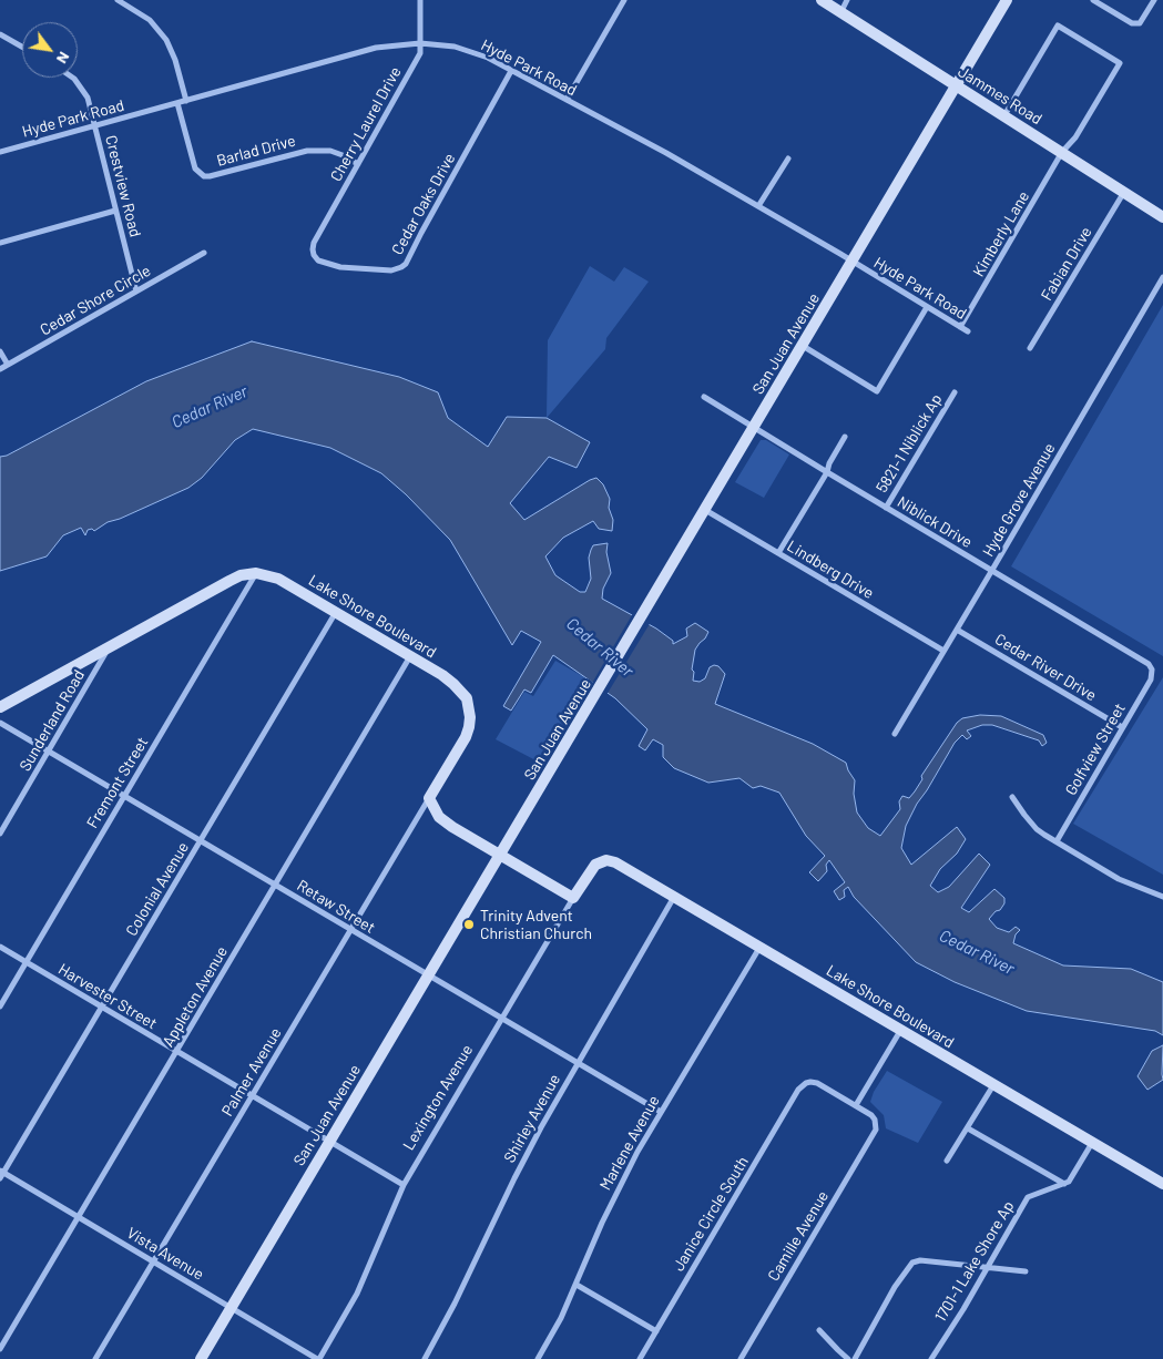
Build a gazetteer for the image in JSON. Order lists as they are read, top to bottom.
{
  "streets": {
    "street": [
      "Hyde Park Road",
      "Jammes Road",
      "Cherry Laurel Drive",
      "Barlad Drive",
      "Crestview Road",
      "Cedar Oaks Drive",
      "Kimberly Lane",
      "Fabian Drive",
      "Cedar Shore Circle",
      "San Juan Avenue",
      "5821-1 Niblick Ap",
      "Hyde Grove Avenue",
      "Niblick Drive",
      "Lindberg Drive",
      "Lake Shore Boulevard",
      "Cedar River Drive",
      "Sunderland Road",
      "Golfview Street",
      "Fremont Street",
      "Colonial Avenue",
      "Retaw Street",
      "Harvester Street",
      "Appleton Avenue",
      "Palmer Avenue",
      "Lexington Avenue",
      "Shirley Avenue",
      "Marlene Avenue",
      "Janice Circle South",
      "Camille Avenue",
      "Vista Avenue",
      "1701-1 Lake Shore Ap"
    ]
  },
  "crossings": [
    ["Hyde Park Road", "Cherry Laurel Drive"],
    ["Hyde Park Road", "Barlad Drive"],
    ["Hyde Park Road", "Crestview Road"],
    ["Hyde Park Road", "Cedar Oaks Drive"],
    ["Hyde Park Road", "Kimberly Lane"],
    ["Hyde Park Road", "San Juan Avenue"],
    ["Jammes Road", "Kimberly Lane"],
    ["Jammes Road", "Fabian Drive"],
    ["Jammes Road", "San Juan Avenue"],
    ["Cherry Laurel Drive", "Barlad Drive"],
    ["Cherry Laurel Drive", "Cedar Oaks Drive"],
    ["Crestview Road", "Cedar Shore Circle"],
    ["San Juan Avenue", "Niblick Drive"],
    ["San Juan Avenue", "Lindberg Drive"],
    ["San Juan Avenue", "Retaw Street"],
    ["San Juan Avenue", "Harvester Street"],
    ["San Juan Avenue", "Vista Avenue"],
    ["5821-1 Niblick Ap", "Niblick Drive"],
    ["Hyde Grove Avenue", "Niblick Drive"],
    ["Hyde Grove Avenue", "Lindberg Drive"],
    ["Hyde Grove Avenue", "Cedar River Drive"],
    ["Niblick Drive", "Golfview Street"],
    ["Lake Shore Boulevard", "Fremont Street"],
    ["Lake Shore Boulevard", "Colonial Avenue"],
    ["Lake Shore Boulevard", "Appleton Avenue"],
    ["Lake Shore Boulevard", "Palmer Avenue"],
    ["Lake Shore Boulevard", "Lexington Avenue"],
    ["Lake Shore Boulevard", "Shirley Avenue"],
    ["Lake Shore Boulevard", "Marlene Avenue"],
    ["Cedar River Drive", "Golfview Street"],
    ["Sunderland Road", "Retaw Street"],
    ["Fremont Street", "Retaw Street"],
    ["Fremont Street", "Harvester Street"],
    ["Colonial Avenue", "Retaw Street"],
    ["Colonial Avenue", "Harvester Street"],
    ["Colonial Avenue", "Vista Avenue"],
    ["Retaw Street", "Appleton Avenue"],
    ["Retaw Street", "Palmer Avenue"],
    ["Retaw Street", "Lexington Avenue"],
    ["Retaw Street", "Shirley Avenue"],
    ["Retaw Street", "Marlene Avenue"],
    ["Harvester Street", "Appleton Avenue"],
    ["Harvester Street", "Palmer Avenue"],
    ["Harvester Street", "Lexington Avenue"],
    ["Appleton Avenue", "Vista Avenue"],
    ["Palmer Avenue", "Vista Avenue"],
    ["Lexington Avenue", "Vista Avenue"],
    ["Janice Circle South", "Camille Avenue"]
  ],
  "water": ["Cedar River"],
  "places": ["Trinity Advent Christian Church"],
  "north": "bottom right"
}
